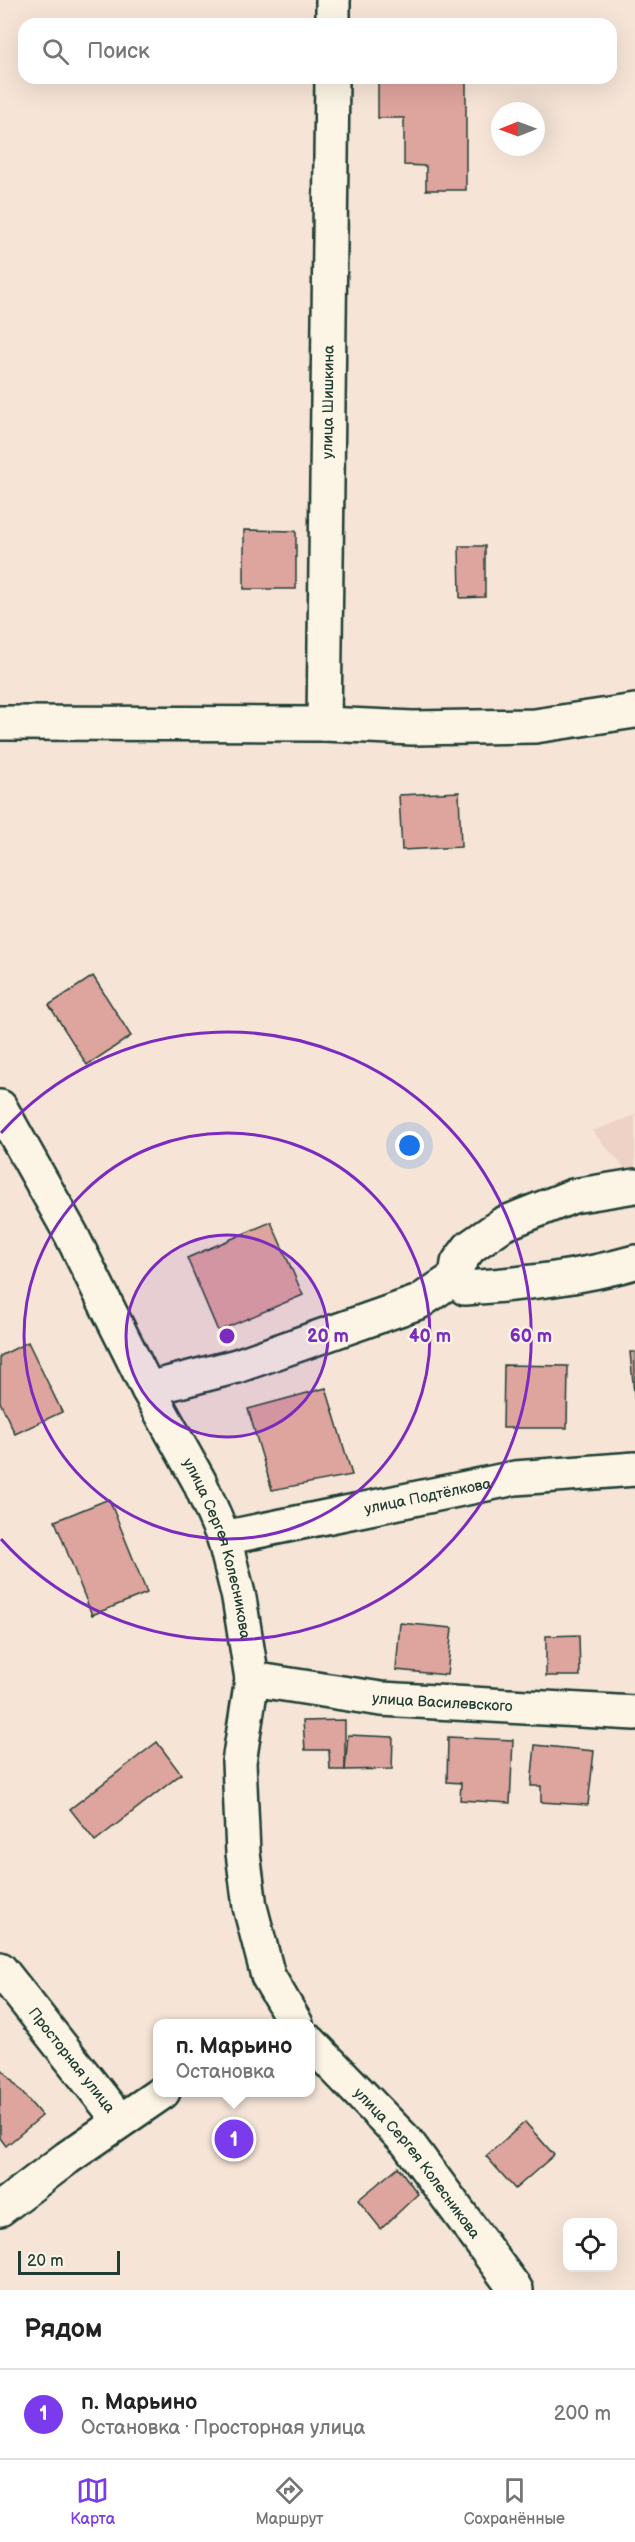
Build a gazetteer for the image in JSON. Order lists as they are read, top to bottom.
{
  "streets": {
    "street": [
      "улица Шишкина",
      "улица Подтёлкова",
      "улица Сергея Колесникова",
      "улица Василевского",
      "Просторная улица"
    ]
  },
  "crossings": [
    ["улица Подтёлкова", "улица Сергея Колесникова"],
    ["улица Сергея Колесникова", "улица Василевского"]
  ],
  "scale_bar": "20 m",
  "north": "left",
  "page": {
    "search": "Поиск",
    "popup": ["п. Марьино", "Остановка"],
    "pins": "1",
    "scale": "20 m",
    "heading": "Рядом",
    "list": [
      {
        "mark": "1",
        "name": "п. Марьино",
        "note": "Остановка · Просторная улица",
        "value": "200 m"
      }
    ],
    "nav": ["Карта", "Маршрут", "Сохранённые"]
  },
  "rings": ["20 m", "40 m", "60 m"]
}
